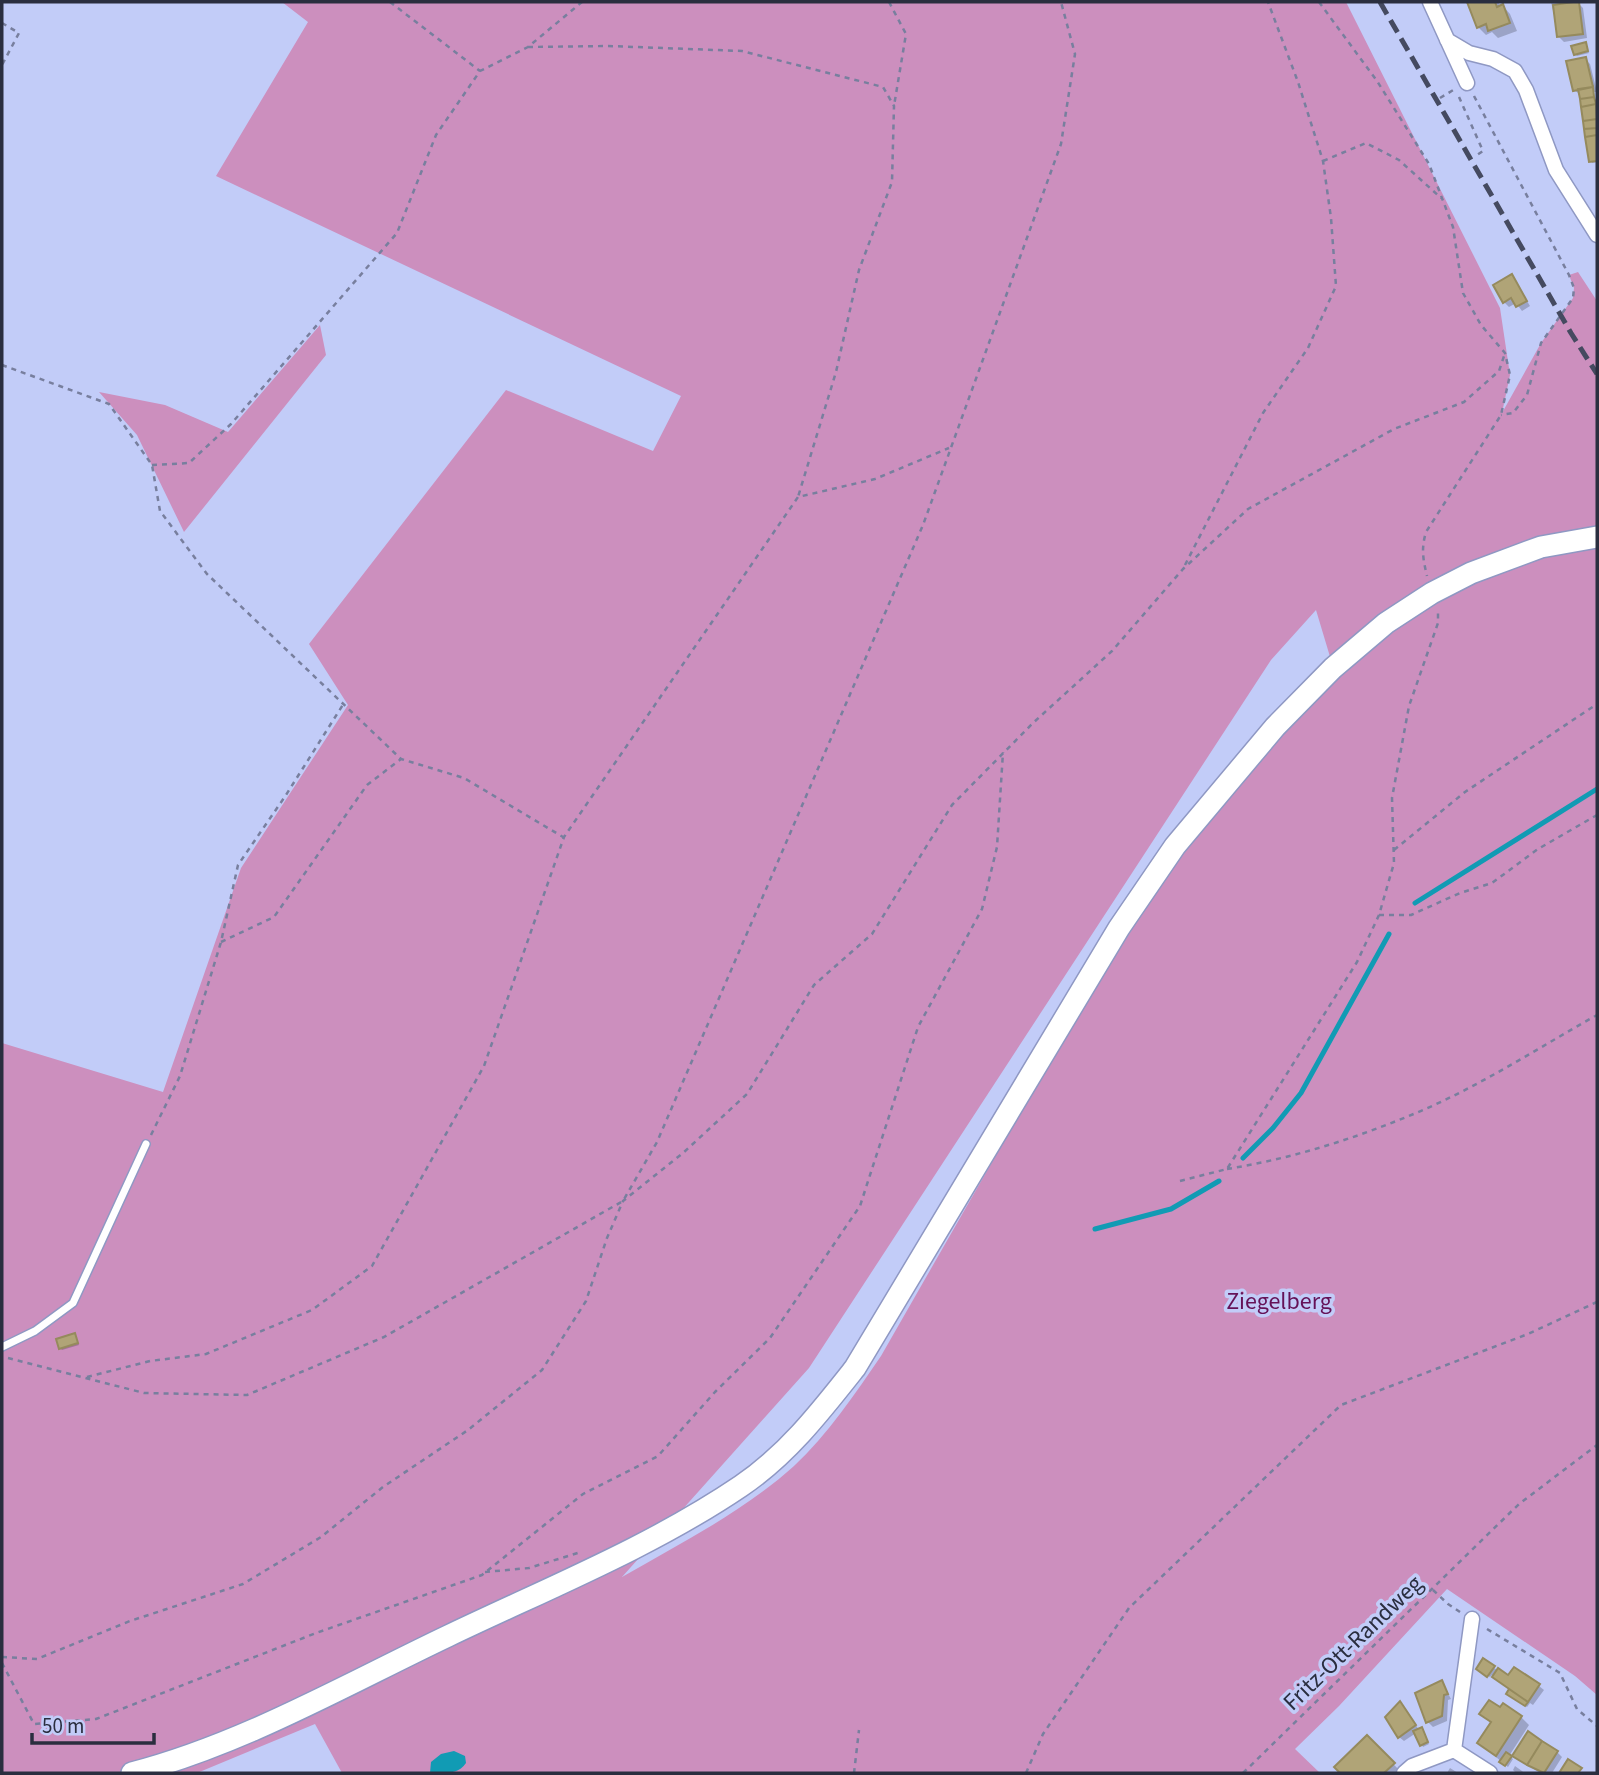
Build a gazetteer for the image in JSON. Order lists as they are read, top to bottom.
{
  "streets": {
    "path": ["Fritz-Ott-Randweg"]
  },
  "parks": ["Ziegelberg"],
  "scale_bar": "50 m"
}
